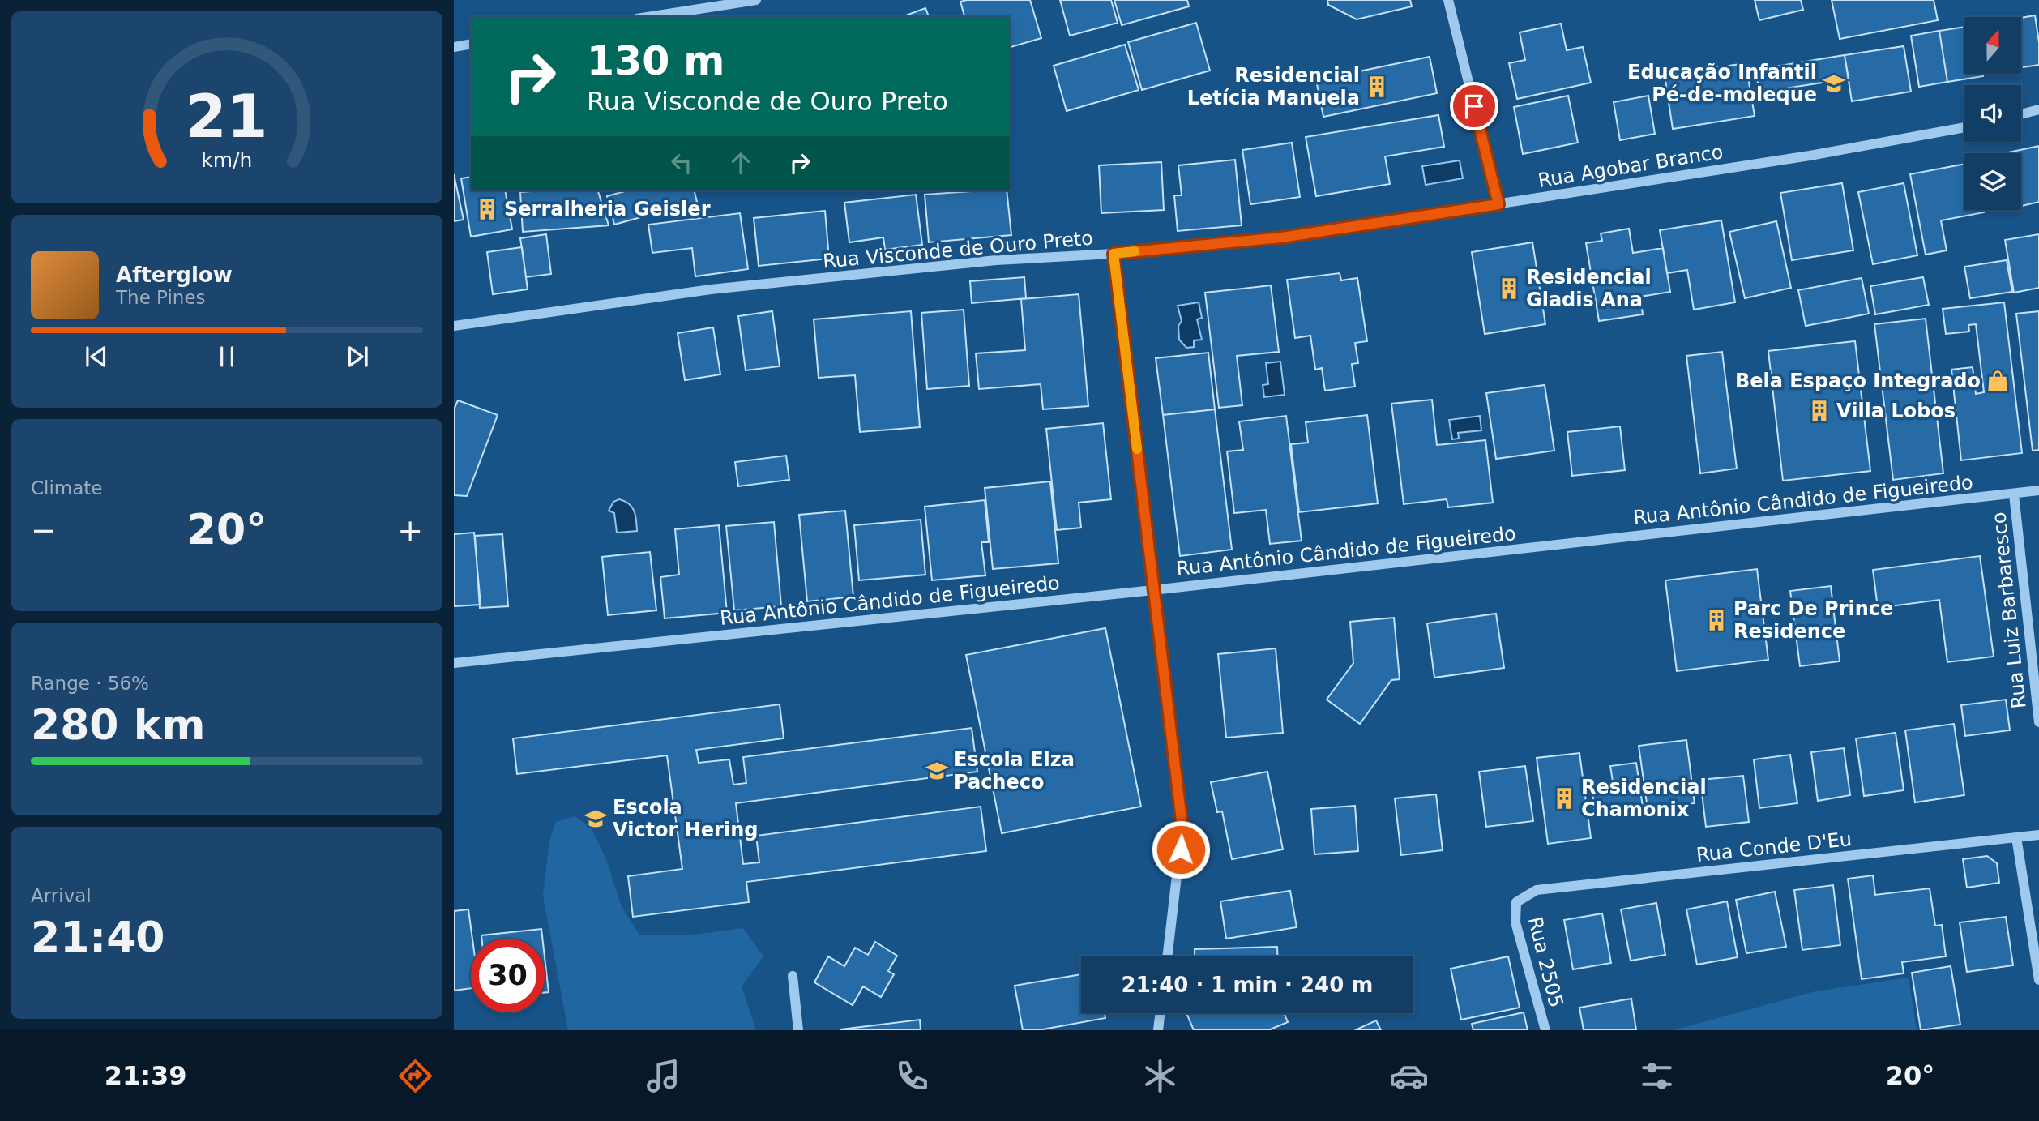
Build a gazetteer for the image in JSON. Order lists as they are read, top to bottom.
{
  "streets": {
    "street": [
      "Rua Agobar Branco",
      "Rua Visconde de Ouro Preto",
      "Rua Antônio Cândido de Figueiredo",
      "Rua Luiz Barbaresco",
      "Rua Conde D'Eu",
      "Rua 2505"
    ]
  },
  "crossings": [
    ["Rua Agobar Branco", "Rua Visconde de Ouro Preto"],
    ["Rua Antônio Cândido de Figueiredo", "Rua Luiz Barbaresco"],
    ["Rua Conde D'Eu", "Rua 2505"]
  ],
  "places": {
    "school or university": ["Educação Infantil Pé-de-moleque", "Escola Elza Pacheco", "Escola Victor Hering"],
    "building": [
      "Residencial Letícia Manuela",
      "Serralheria Geisler",
      "Residencial Gladis Ana",
      "Villa Lobos",
      "Parc De Prince Residence",
      "Residencial Chamonix"
    ],
    "shop": ["Bela Espaço Integrado"]
  },
  "north": "top",
  "page": {
    "turn": ["130 m", "Rua Visconde de Ouro Preto"],
    "song": ["Afterglow", "The Pines"],
    "tile": [
      "Climate",
      ["Range · 56%", "280 km"],
      ["Arrival", "21:40"]
    ],
    "heat": ["−", "20°", "+"],
    "limit": "30",
    "trip": "21:40 · 1 min · 240 m",
    "tabs": ["21:39", "20°"],
    "gauge": ["21", "km/h"]
  }
}
